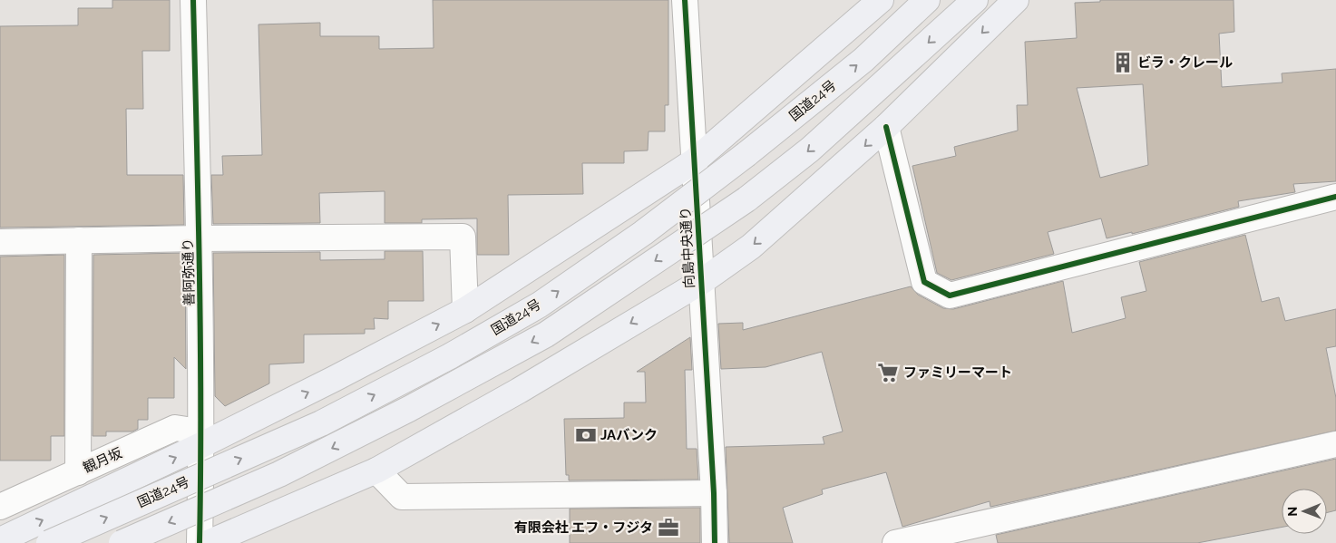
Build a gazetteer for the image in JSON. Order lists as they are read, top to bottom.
{
  "streets": {
    "highway": ["国道24号"],
    "street": ["向島中央通り", "善阿弥通り", "観月坂"]
  },
  "crossings": [
    ["国道24号", "向島中央通り"],
    ["国道24号", "善阿弥通り"],
    ["国道24号", "観月坂"],
    ["善阿弥通り", "観月坂"]
  ],
  "places": {
    "building": ["ビラ・クレール"],
    "supermarket": ["ファミリーマート"],
    "bank": ["JAバンク"],
    "office": ["有限会社 エフ・フジタ"]
  },
  "north": "left"
}
